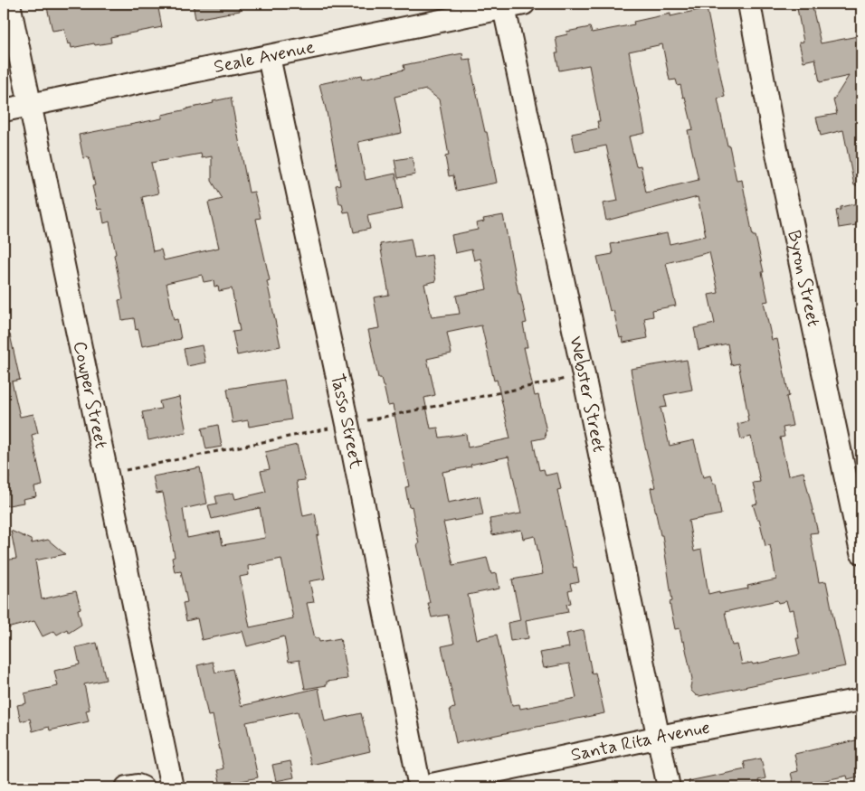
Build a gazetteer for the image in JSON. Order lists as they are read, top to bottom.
{
  "streets": {
    "street": [
      "Seale Avenue",
      "Byron Street",
      "Cowper Street",
      "Webster Street",
      "Tasso Street",
      "Santa Rita Avenue"
    ]
  },
  "crossings": [
    ["Seale Avenue", "Cowper Street"],
    ["Seale Avenue", "Webster Street"],
    ["Seale Avenue", "Tasso Street"],
    ["Webster Street", "Santa Rita Avenue"],
    ["Tasso Street", "Santa Rita Avenue"]
  ]
}
